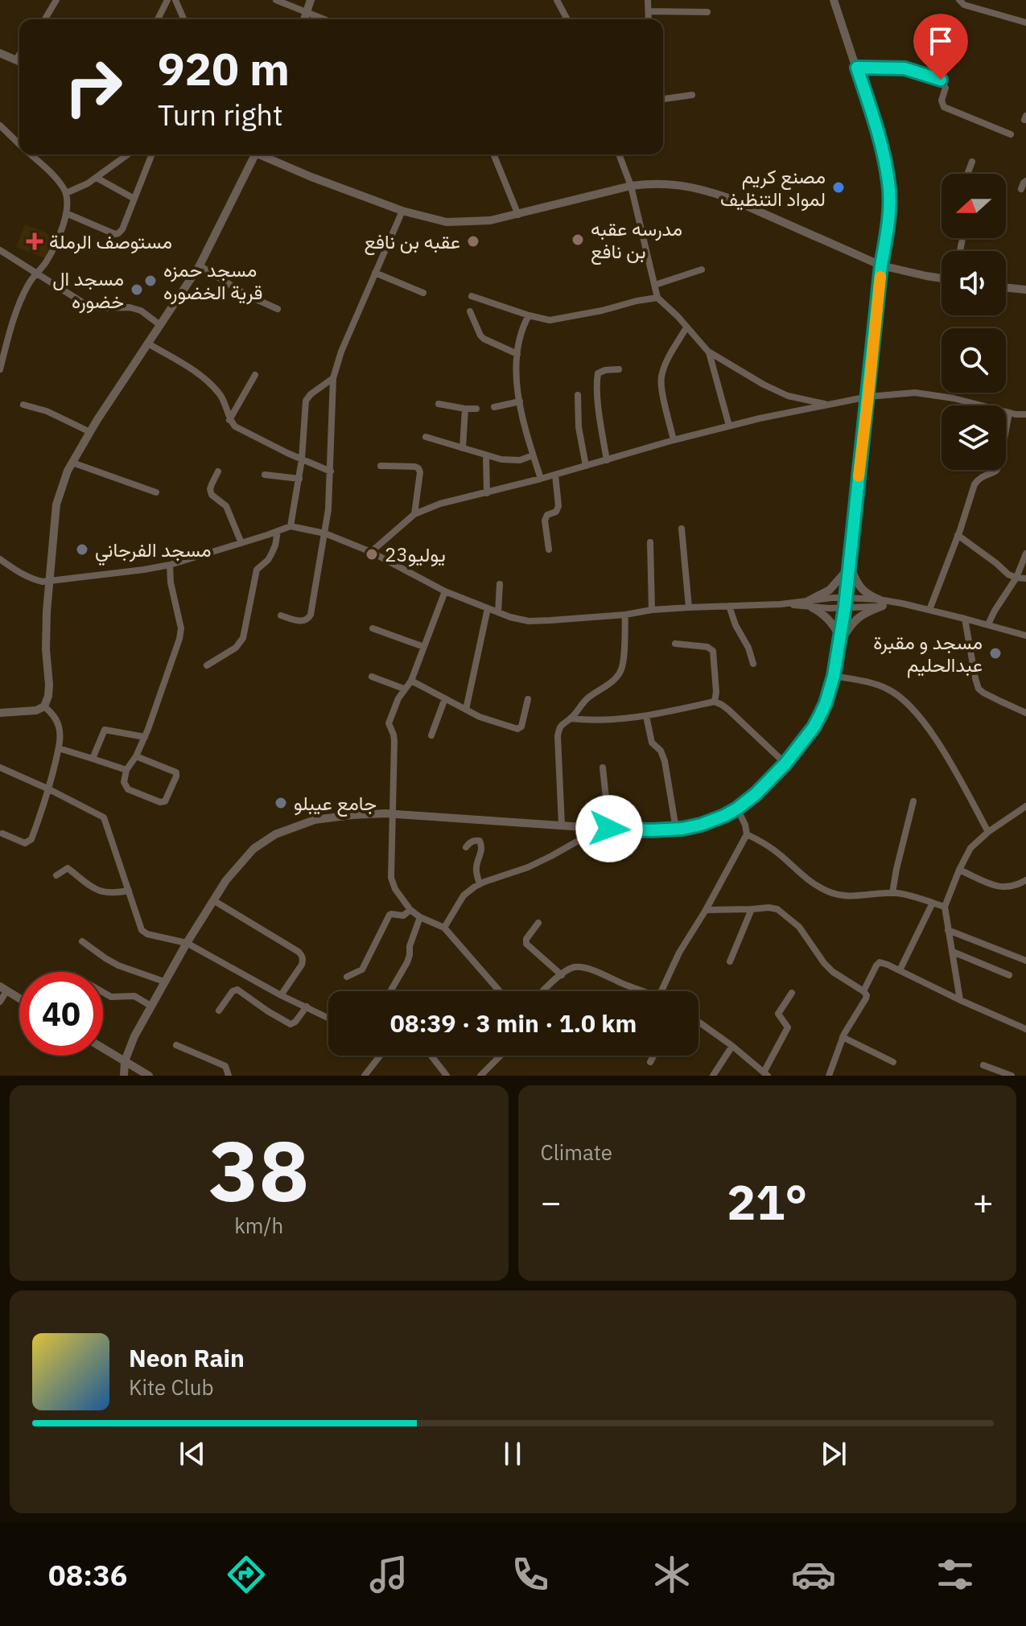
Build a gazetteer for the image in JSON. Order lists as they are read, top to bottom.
{
  "places": {
    "other": [
      "مصنع كريم لمواد التنظيف",
      "مدرسه عقبه بن نافع",
      "عقبه بن نافع",
      "مسجد حمزه قرية الخضوره",
      "مسجد ال خضوره",
      "مسجد الفرجاني",
      "23يوليو",
      "مسجد و مقبرة عبدالحليم",
      "جامع عيبلو"
    ],
    "health": ["مستوصف الرملة"]
  },
  "north": "left",
  "page": {
    "turn": ["920 m", "Turn right"],
    "limit": "40",
    "trip": "08:39 · 3 min · 1.0 km",
    "tile": [
      ["38", "km/h"],
      "Climate"
    ],
    "heat": ["−", "21°", "+"],
    "song": ["Neon Rain", "Kite Club"],
    "tabs": "08:36"
  }
}
